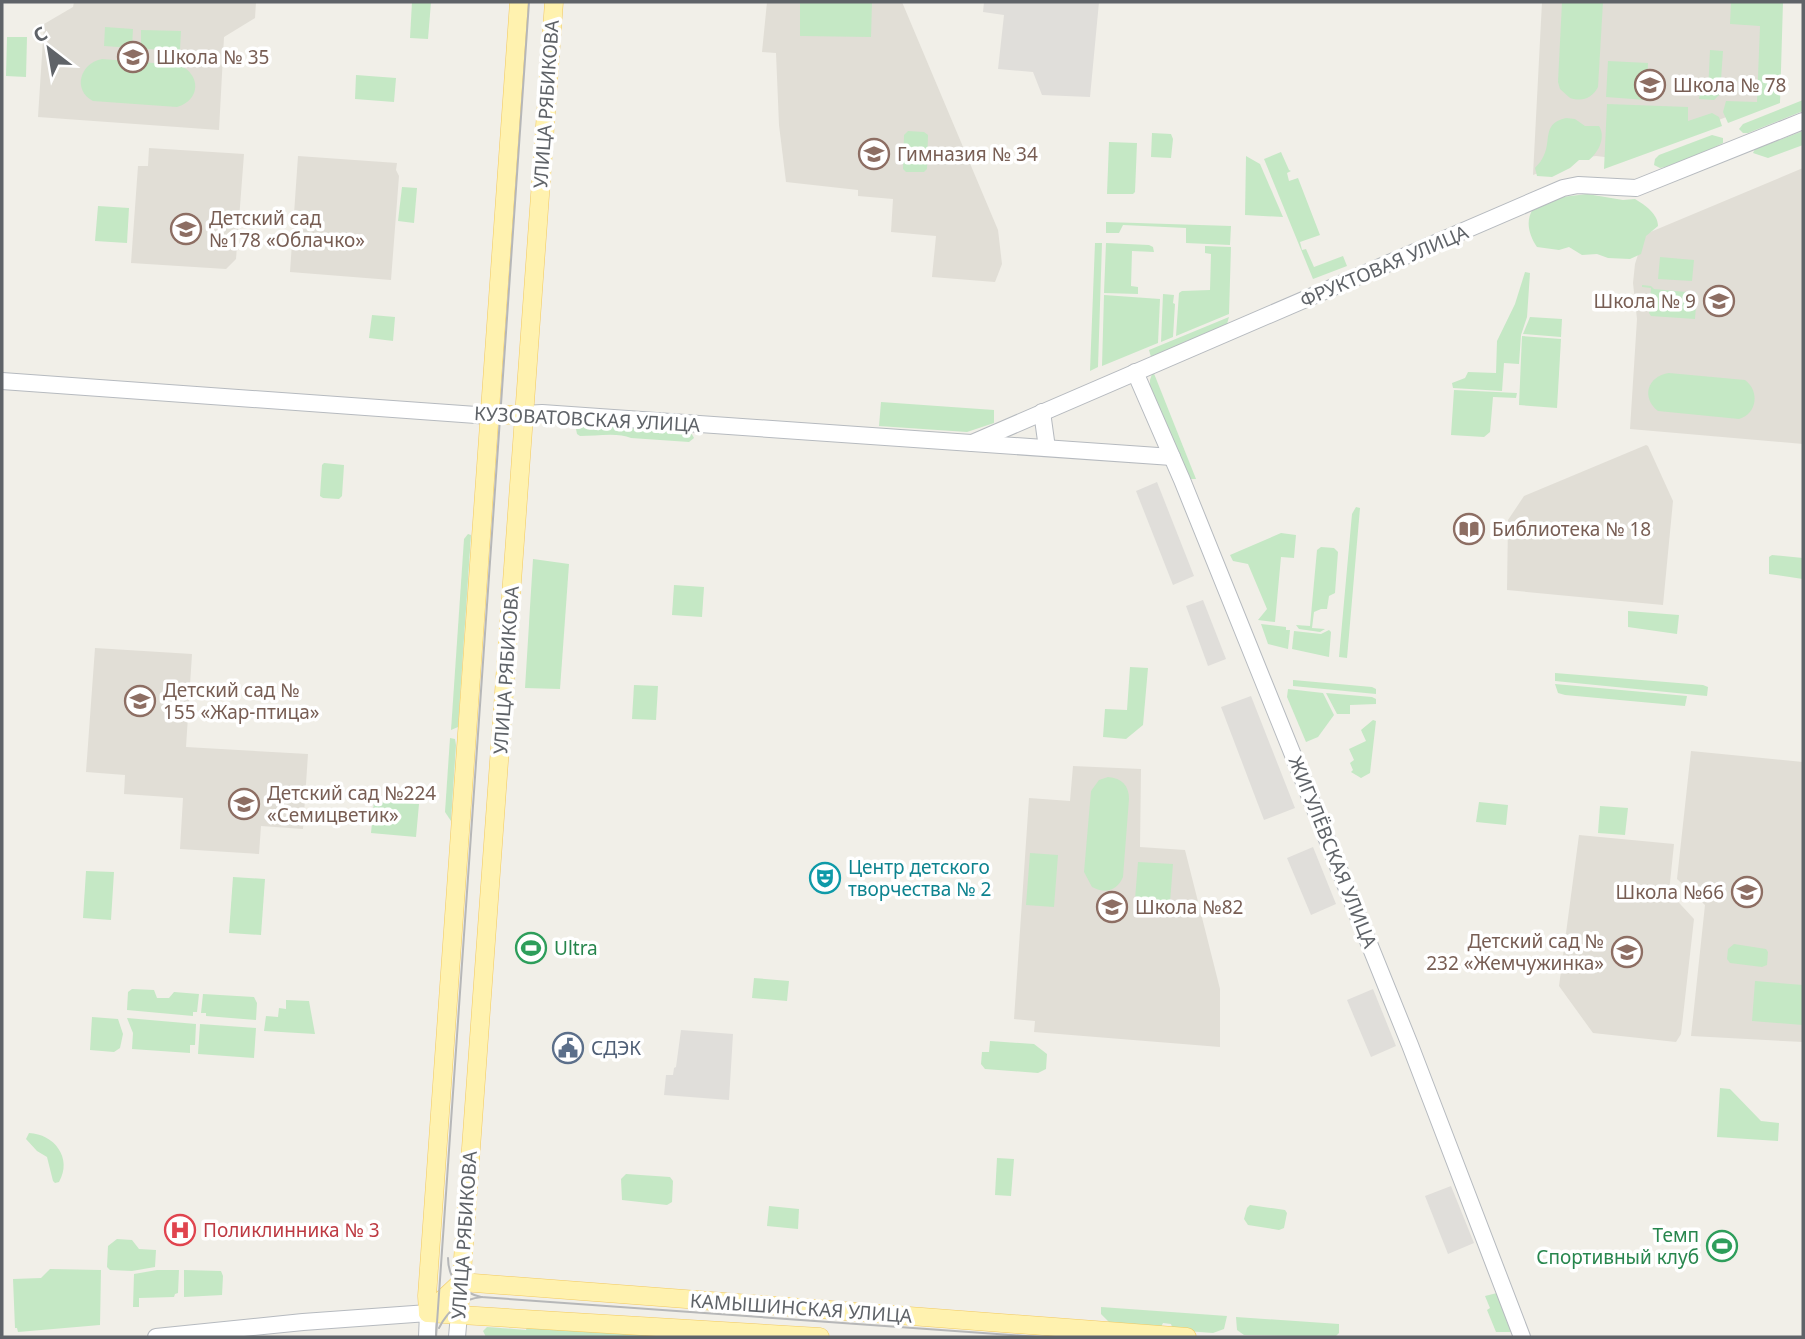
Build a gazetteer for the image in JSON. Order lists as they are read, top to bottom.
{
  "streets": {
    "main road": ["УЛИЦА РЯБИКОВА", "КУЗОВАТОВСКАЯ УЛИЦА", "КАМЫШИНСКАЯ УЛИЦА"],
    "street": ["ФРУКТОВАЯ УЛИЦА", "ЖИГУЛЁВСКАЯ УЛИЦА"]
  },
  "crossings": [
    ["УЛИЦА РЯБИКОВА", "КУЗОВАТОВСКАЯ УЛИЦА"],
    ["УЛИЦА РЯБИКОВА", "КАМЫШИНСКАЯ УЛИЦА"],
    ["ФРУКТОВАЯ УЛИЦА", "КУЗОВАТОВСКАЯ УЛИЦА"],
    ["ФРУКТОВАЯ УЛИЦА", "ЖИГУЛЁВСКАЯ УЛИЦА"],
    ["КУЗОВАТОВСКАЯ УЛИЦА", "ЖИГУЛЁВСКАЯ УЛИЦА"]
  ],
  "places": {
    "school or university": [
      "Школа № 35",
      "Школа № 78",
      "Гимназия № 34",
      "Детский сад №178 «Облачко»",
      "Школа № 9",
      "Детский сад № 155 «Жар-птица»",
      "Детский сад №224 «Семицветик»",
      "Школа №66",
      "Школа №82",
      "Детский сад № 232 «Жемчужинка»"
    ],
    "library": ["Библиотека № 18"],
    "theatre": ["Центр детского творчества № 2"],
    "sports": ["Ultra", "Темп Спортивный клуб"],
    "public building": ["СДЭК"],
    "hospital": ["Поликлинника № 3"]
  },
  "north": "top left"
}
